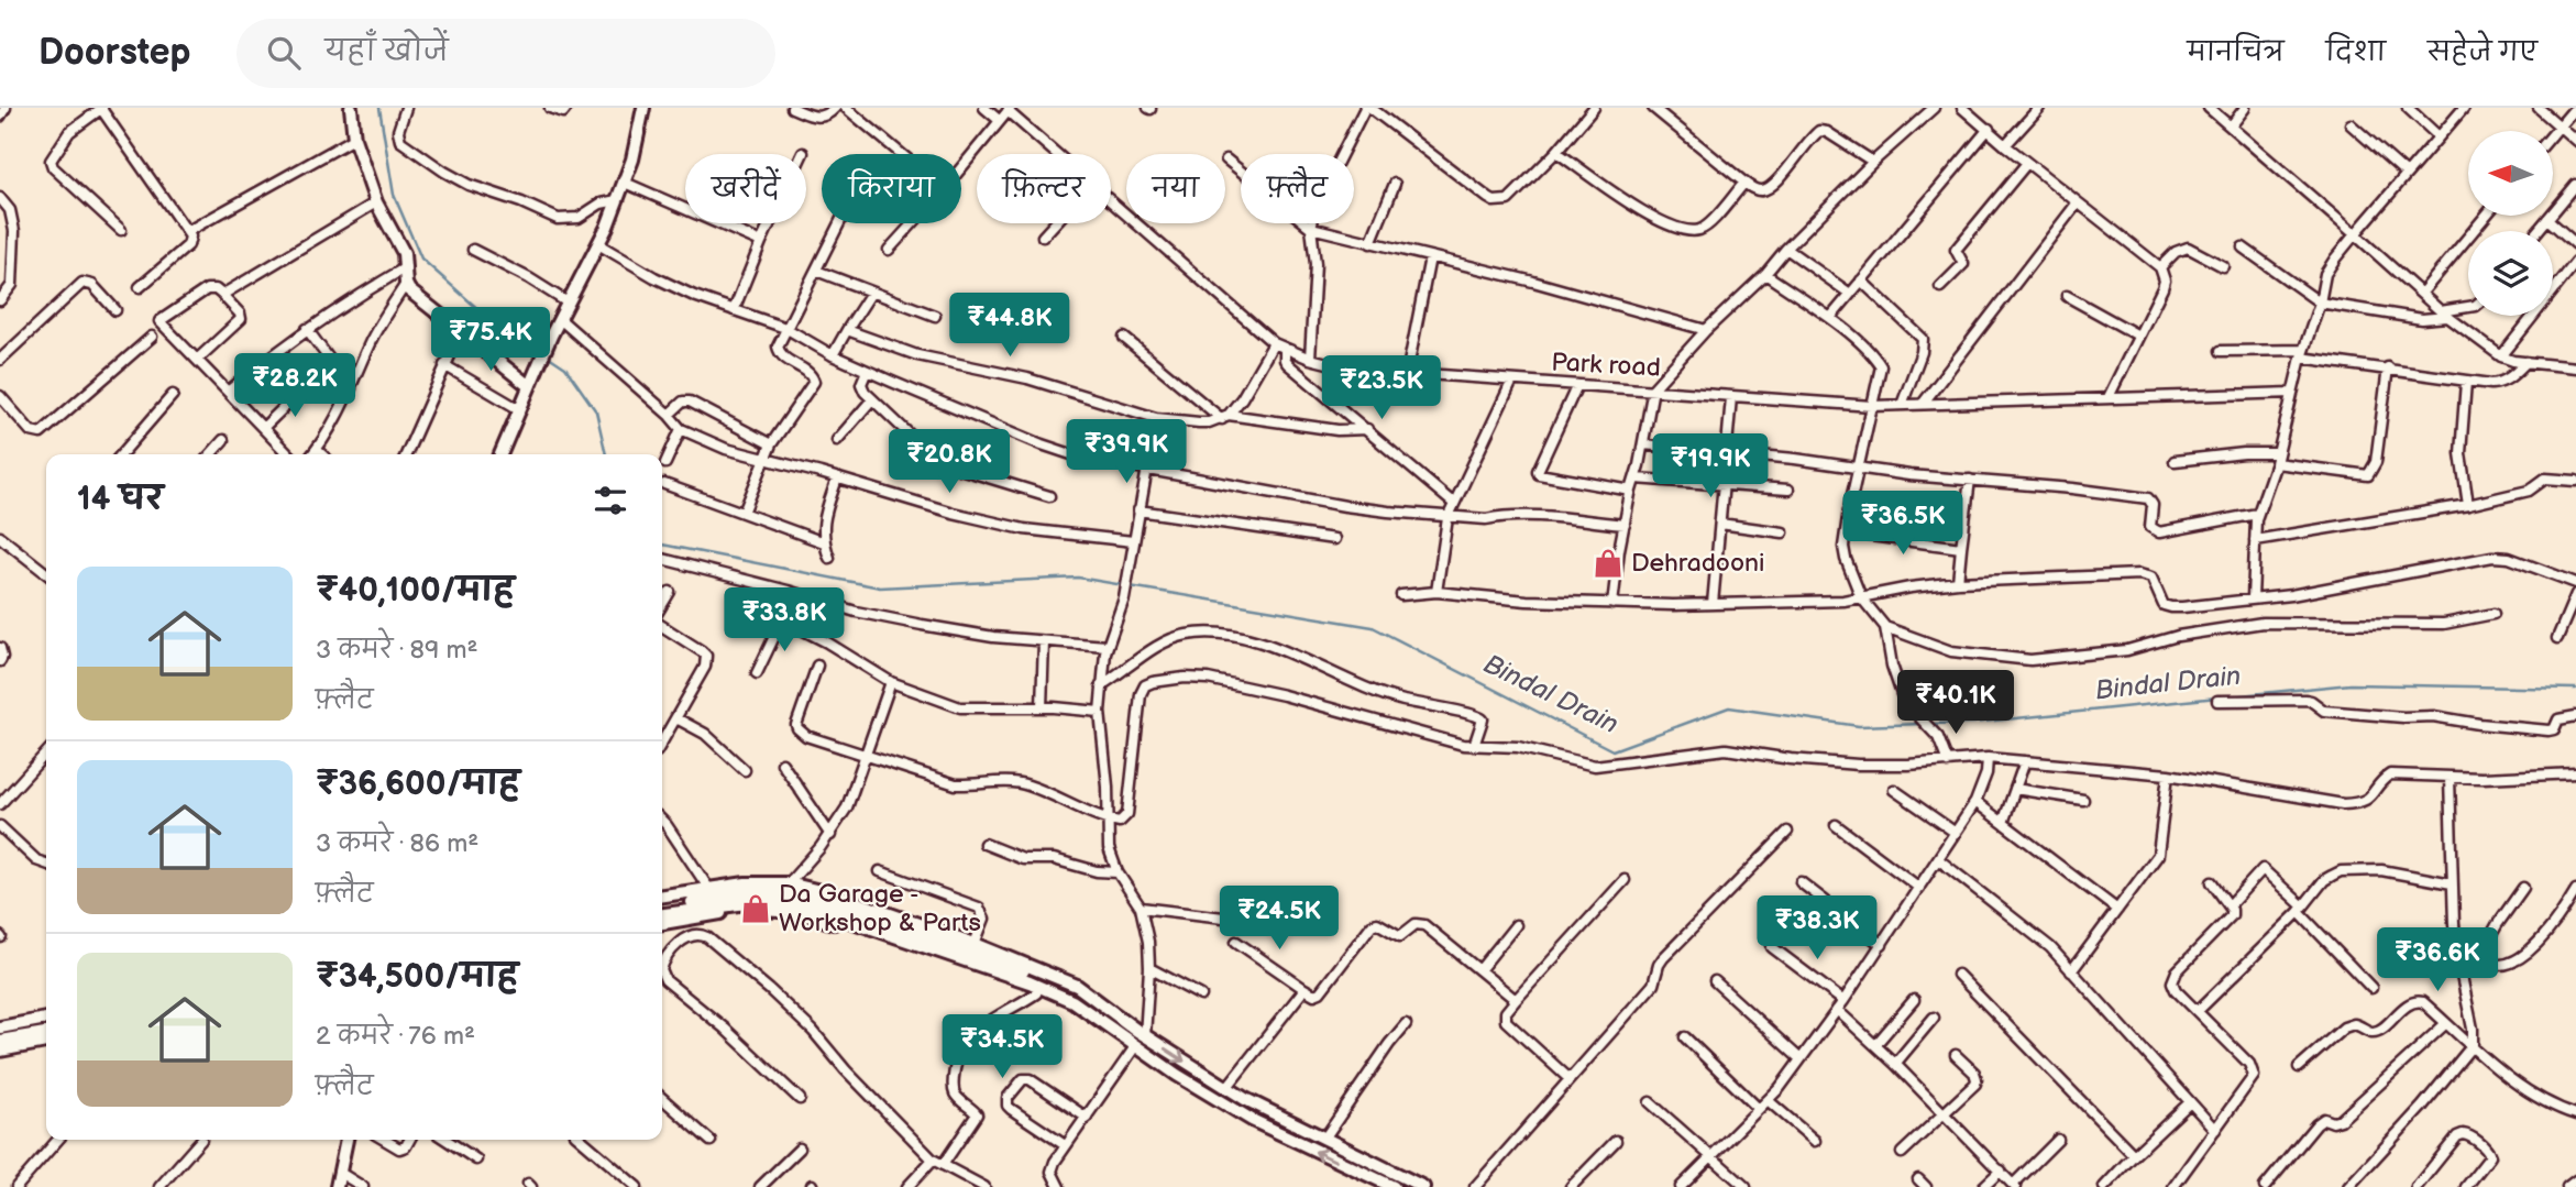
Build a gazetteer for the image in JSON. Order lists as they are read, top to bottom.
{
  "streets": {
    "street": ["Park road"]
  },
  "water": ["Bindal Drain"],
  "places": {
    "shop": ["Dehradooni", "Da Garage - Workshop & Parts"]
  },
  "north": "left",
  "page": {
    "header": "Doorstep",
    "search": "यहाँ खोजें",
    "nav": ["मानचित्र", "दिशा", "सहेजे गए"],
    "chip": [
      "खरीदें",
      "किराया",
      "फ़िल्टर",
      "नया",
      "फ़्लैट"
    ],
    "price": [
      "₹44.8K",
      "₹75.4K",
      "₹28.2K",
      "₹23.5K",
      "₹39.9K",
      "₹20.8K",
      "₹19.9K",
      "₹36.5K",
      "₹33.8K",
      "₹40.1K",
      "₹24.5K",
      "₹38.3K",
      "₹36.6K",
      "₹34.5K"
    ],
    "heading": "14 घर",
    "list": [
      {
        "name": "₹40,100/माह",
        "note": "3 कमरे · 89 m² · फ़्लैट"
      },
      {
        "name": "₹36,600/माह",
        "note": "3 कमरे · 86 m² · फ़्लैट"
      },
      {
        "name": "₹34,500/माह",
        "note": "2 कमरे · 76 m² · फ़्लैट"
      }
    ]
  }
}
